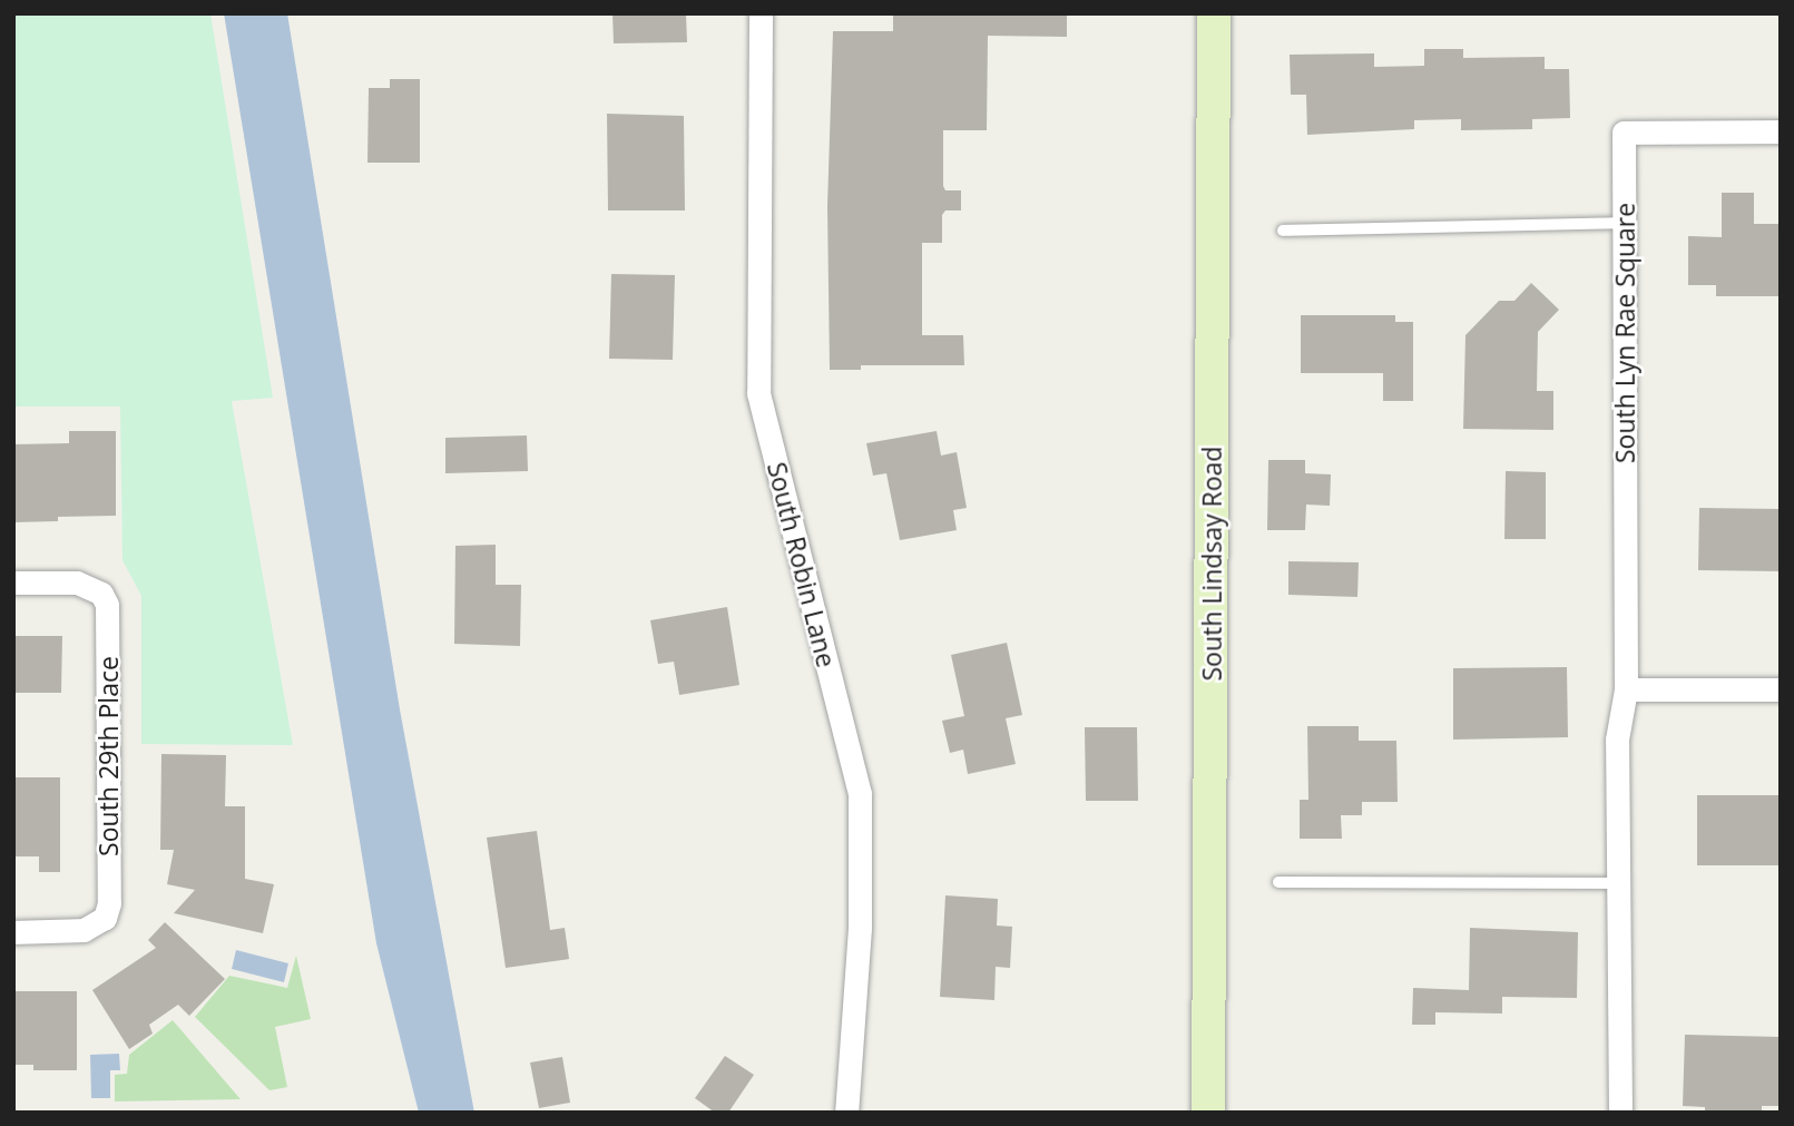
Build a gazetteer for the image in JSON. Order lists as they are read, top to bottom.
{
  "streets": {
    "main road": ["South Lindsay Road"],
    "street": ["South Lyn Rae Square", "South Robin Lane", "South 29th Place"]
  }
}
